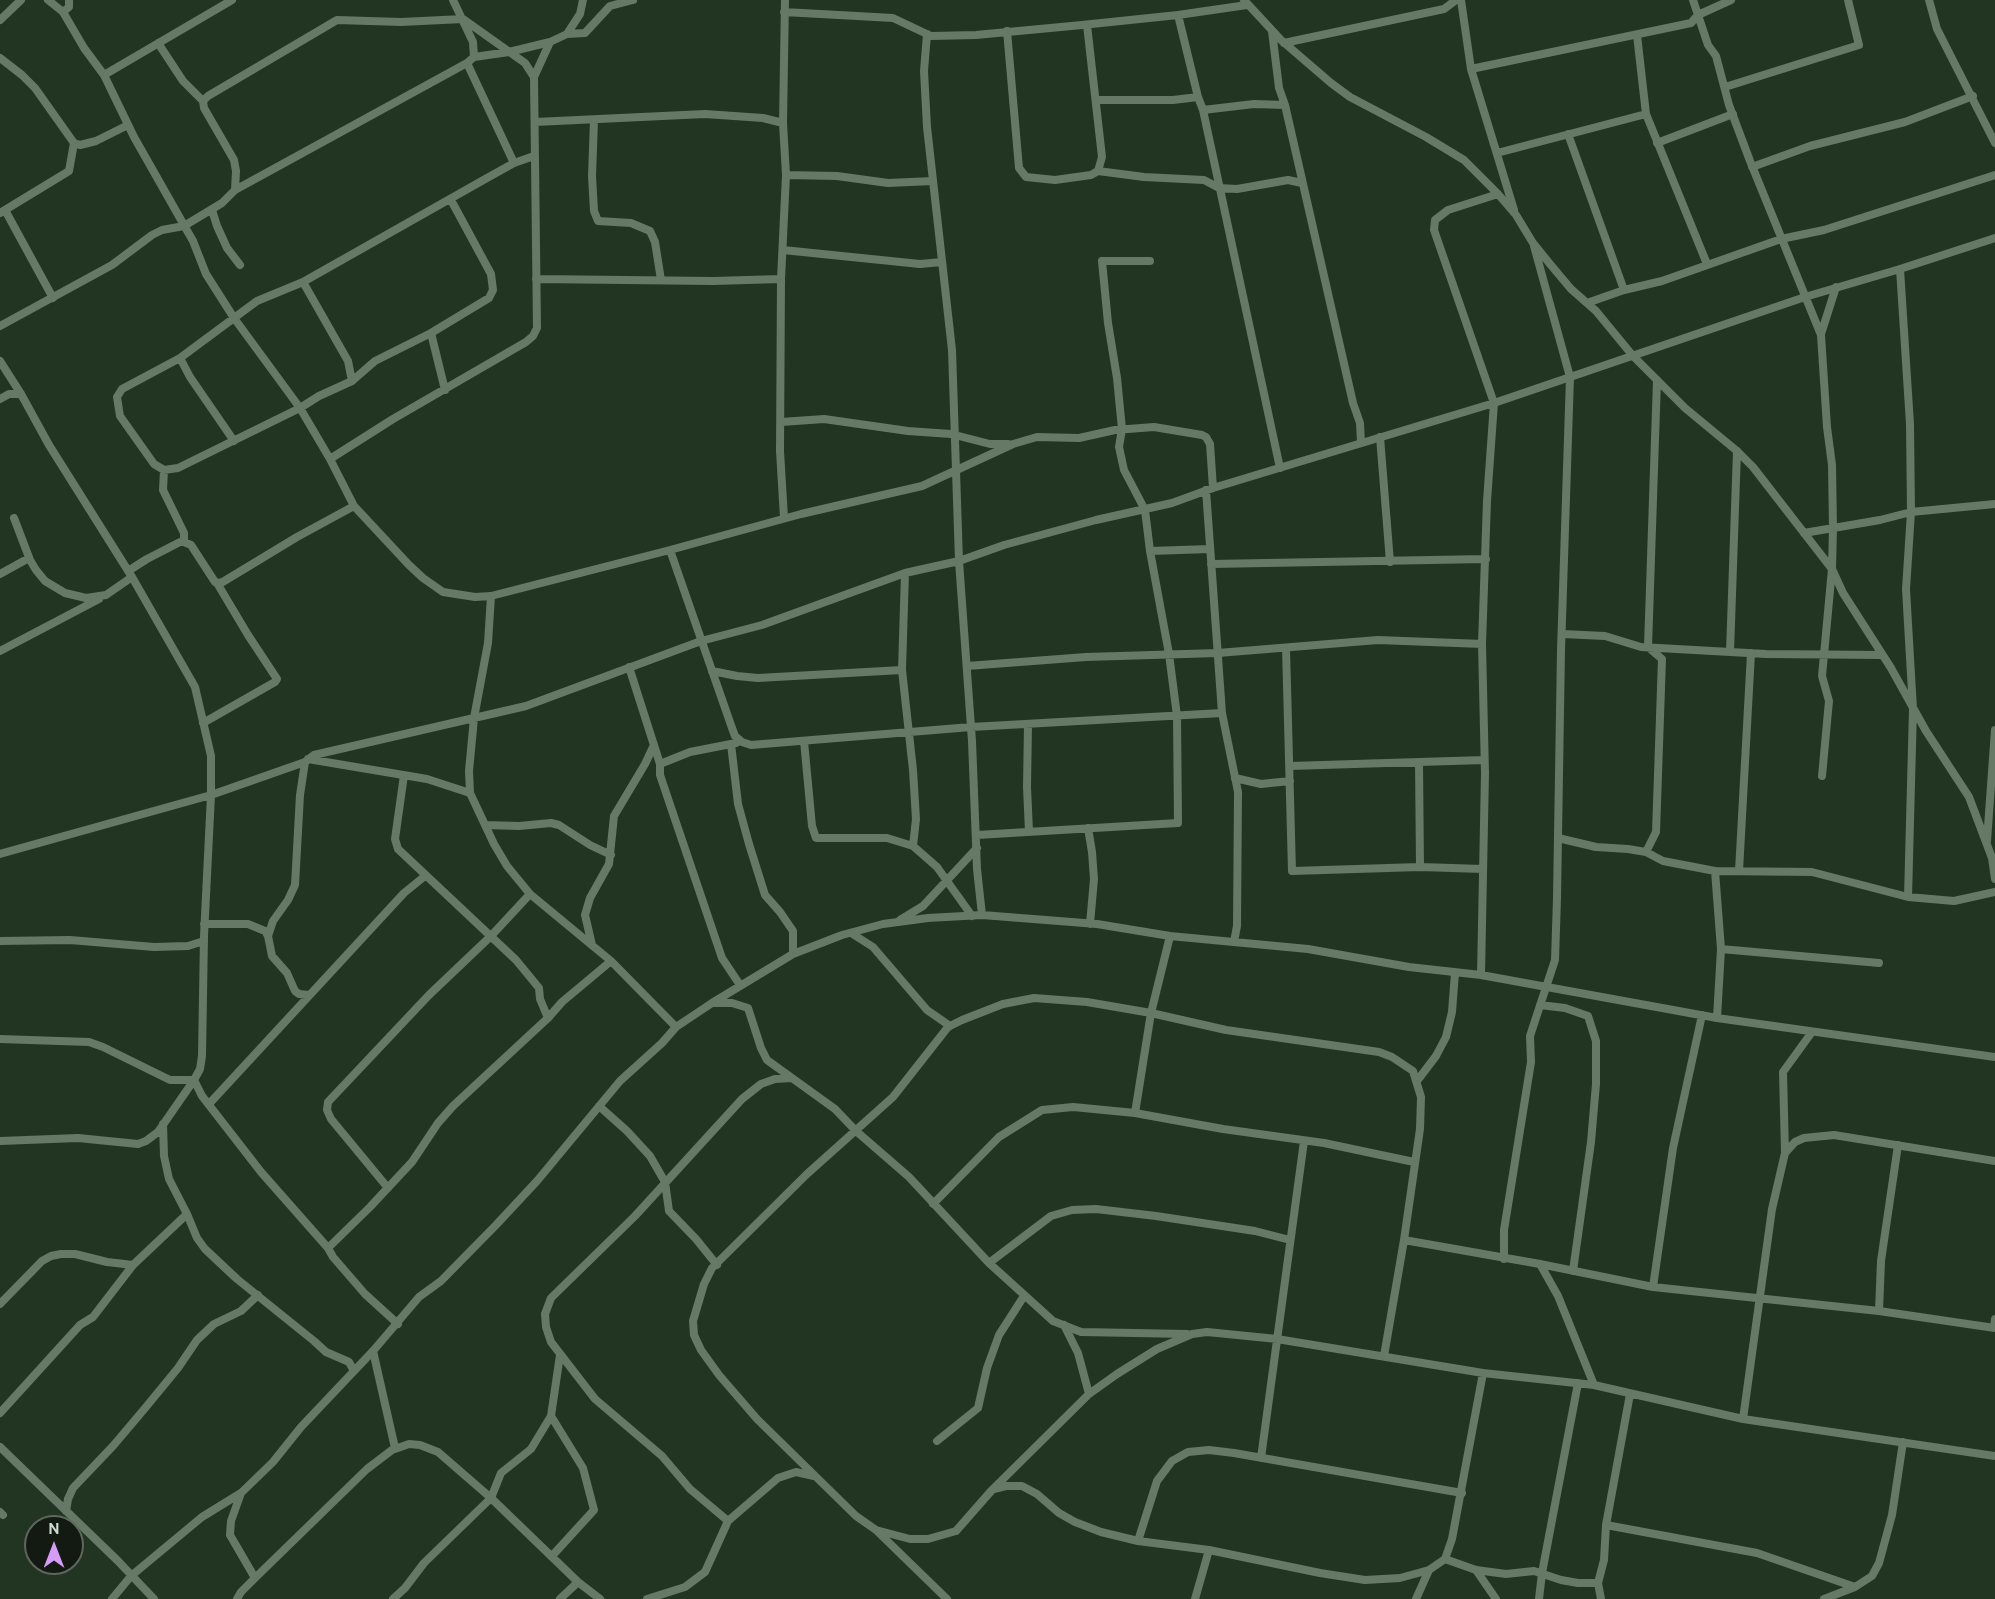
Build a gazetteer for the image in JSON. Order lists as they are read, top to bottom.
{
  "north": "top"
}
